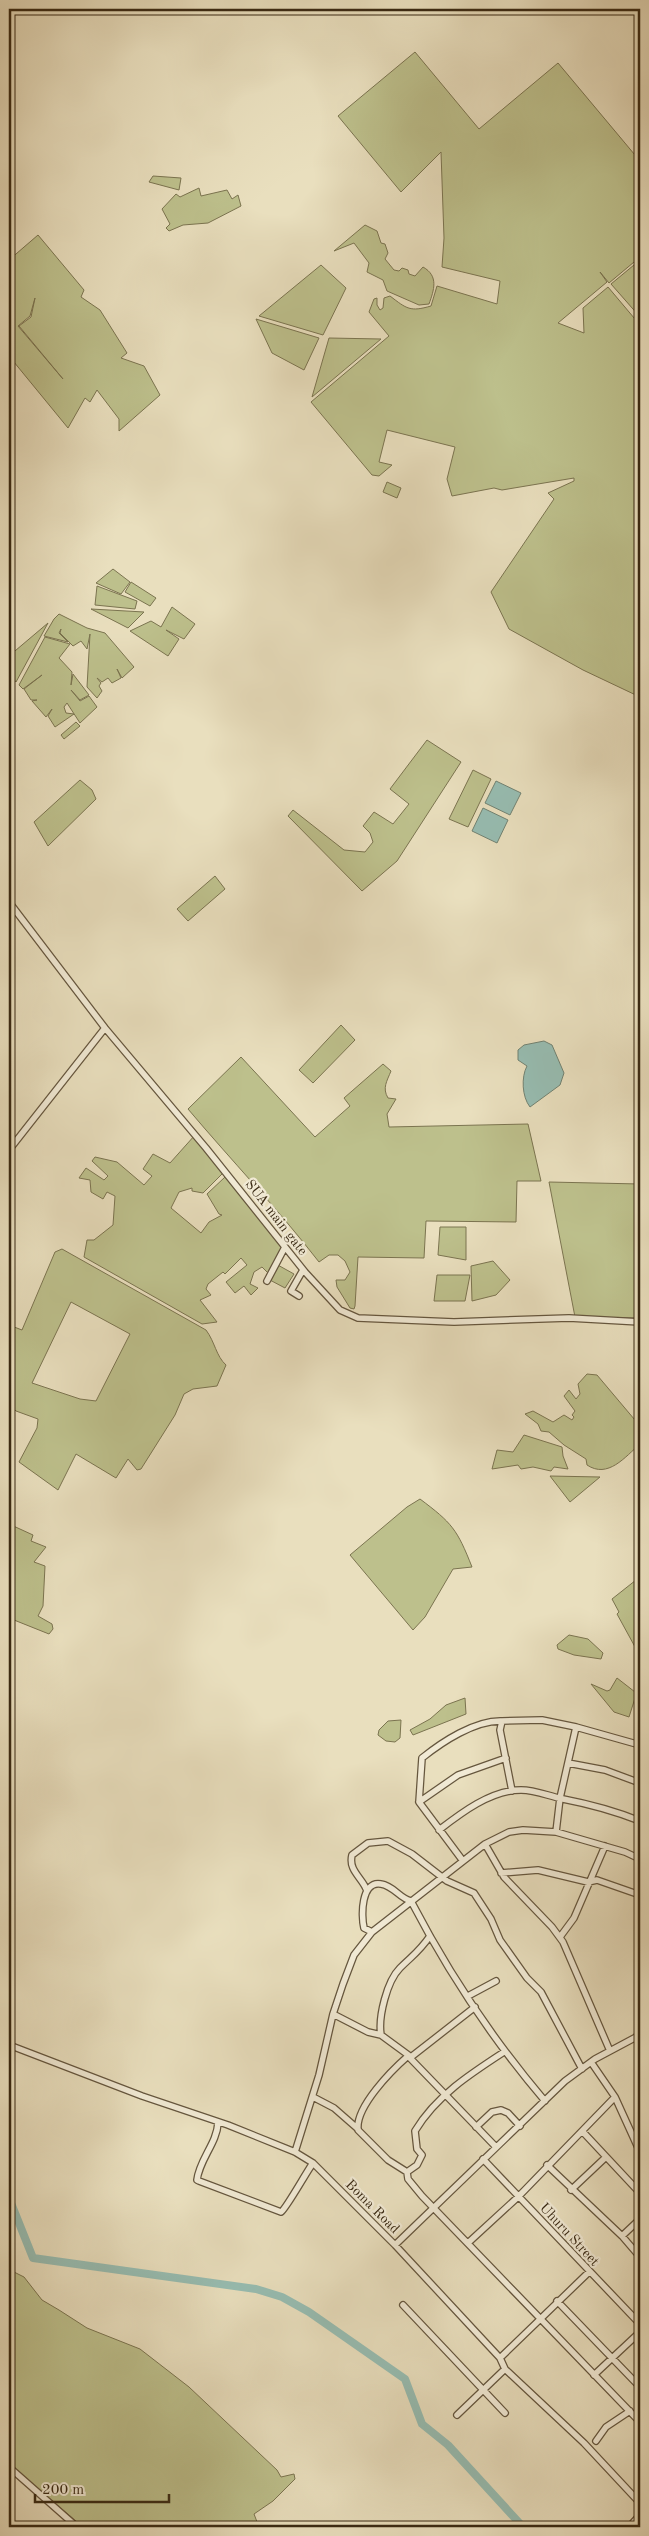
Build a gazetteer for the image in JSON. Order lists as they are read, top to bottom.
{
  "streets": {
    "street": ["SUA main gate", "Boma Road", "Uhuru Street"]
  },
  "scale_bar": "200 m"
}
